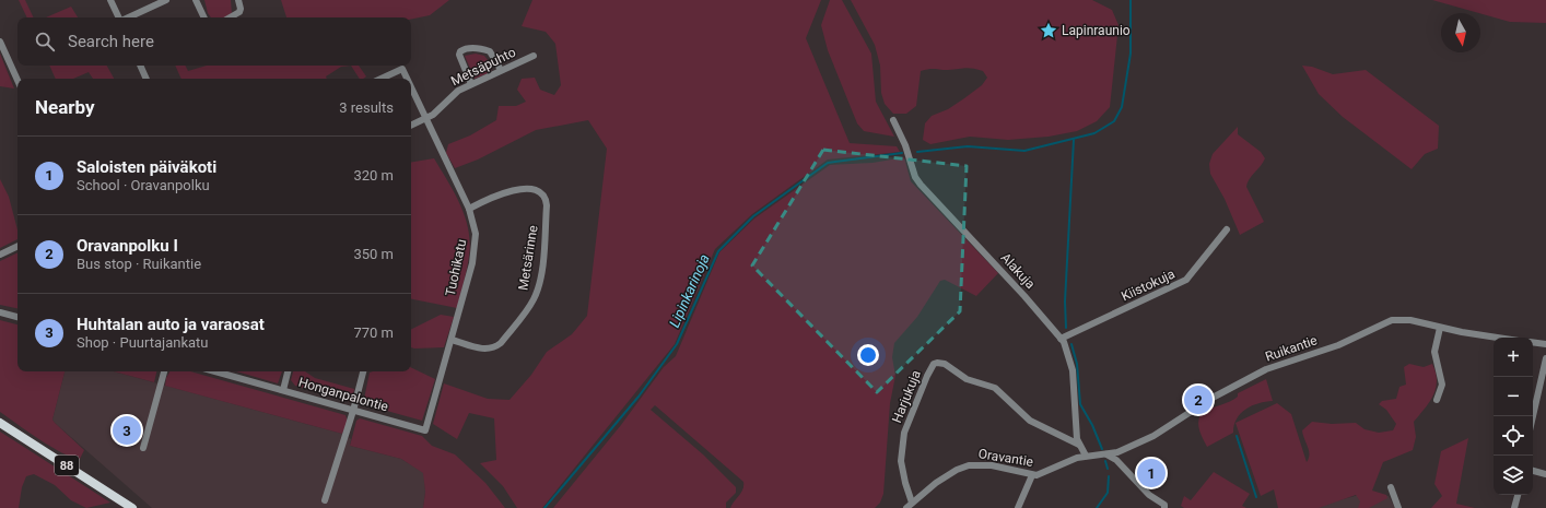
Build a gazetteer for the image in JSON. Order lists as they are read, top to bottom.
{
  "streets": {
    "main road": ["88"],
    "street": [
      "Metsäpuhto",
      "Metsärinne",
      "Tuohikatu",
      "Alakuja",
      "Kiistokuja",
      "Ruikantie",
      "Honganpalontie",
      "Harjukuja",
      "Oravantie"
    ]
  },
  "crossings": [
    ["Metsäpuhto", "Tuohikatu"],
    ["Metsärinne", "Tuohikatu"],
    ["Tuohikatu", "Honganpalontie"],
    ["Alakuja", "Kiistokuja"],
    ["Alakuja", "Harjukuja"],
    ["Ruikantie", "Oravantie"],
    ["Harjukuja", "Oravantie"]
  ],
  "water": ["Lipinkarinoja"],
  "places": {
    "place": ["Lapinraunio"]
  },
  "north": "bottom",
  "page": {
    "search": "Search here",
    "heading": ["Nearby", "3 results"],
    "list": [
      {
        "mark": "1",
        "name": "Saloisten päiväkoti",
        "note": "School · Oravanpolku",
        "value": "320 m"
      },
      {
        "mark": "2",
        "name": "Oravanpolku I",
        "note": "Bus stop · Ruikantie",
        "value": "350 m"
      },
      {
        "mark": "3",
        "name": "Huhtalan auto ja varaosat",
        "note": "Shop · Puurtajankatu",
        "value": "770 m"
      }
    ],
    "map_buttons": ["+", "−"],
    "pins": ["2", "3", "1"]
  }
}
